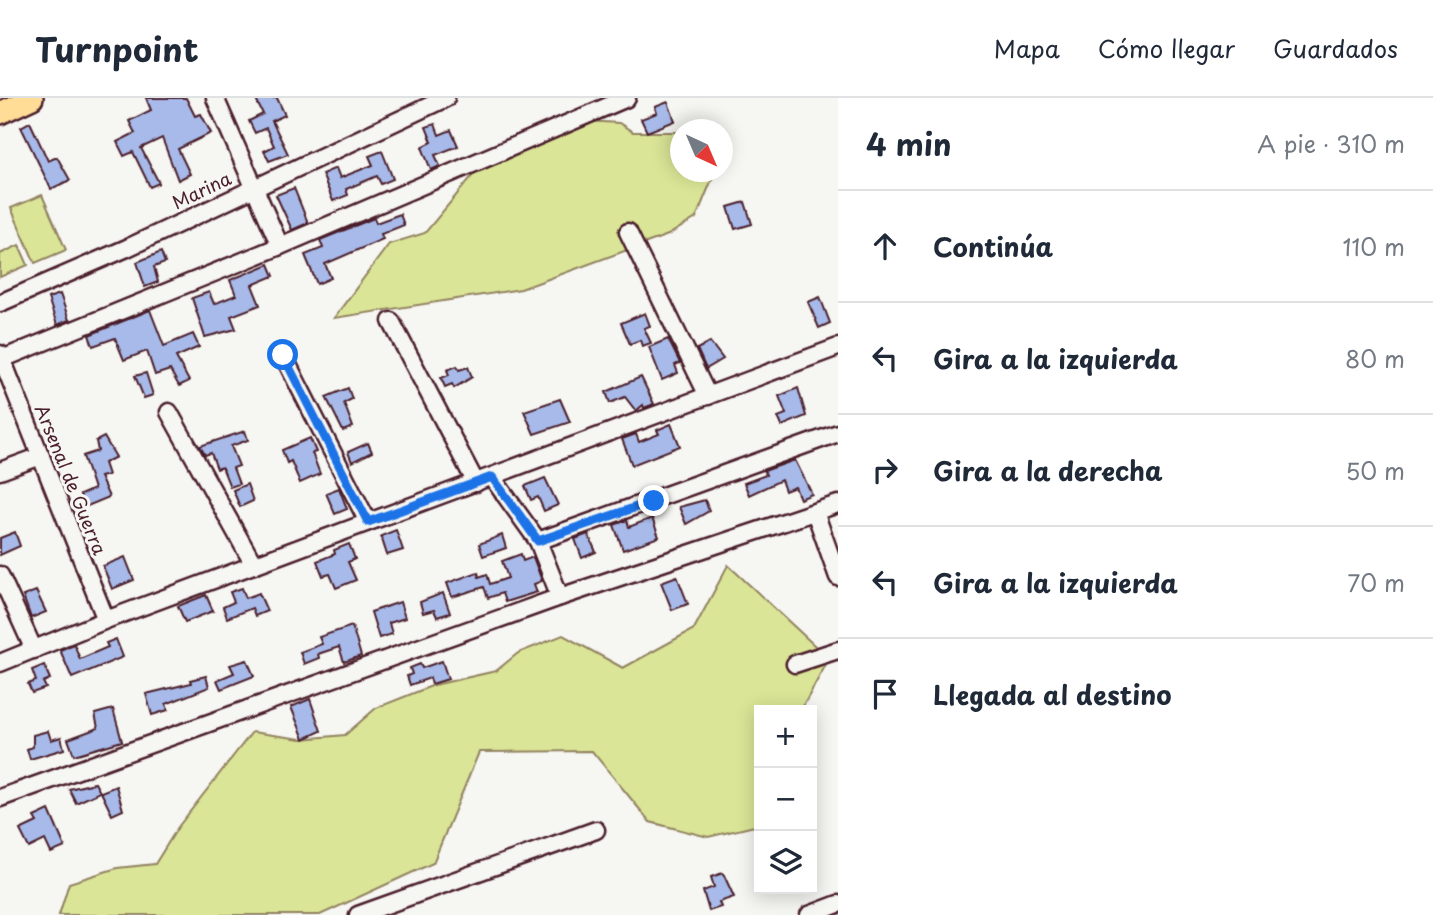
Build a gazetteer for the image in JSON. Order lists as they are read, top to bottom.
{
  "streets": {
    "street": ["Marina", "Arsenal de Guerra"]
  },
  "north": "bottom right",
  "page": {
    "header": "Turnpoint",
    "nav": ["Mapa", "Cómo llegar", "Guardados"],
    "heading": ["4 min", "A pie · 310 m"],
    "list": [
      ["Continúa", "110 m"],
      ["Gira a la izquierda", "80 m"],
      ["Gira a la derecha", "50 m"],
      ["Gira a la izquierda", "70 m"],
      "Llegada al destino"
    ],
    "map_buttons": ["+", "−"]
  }
}
